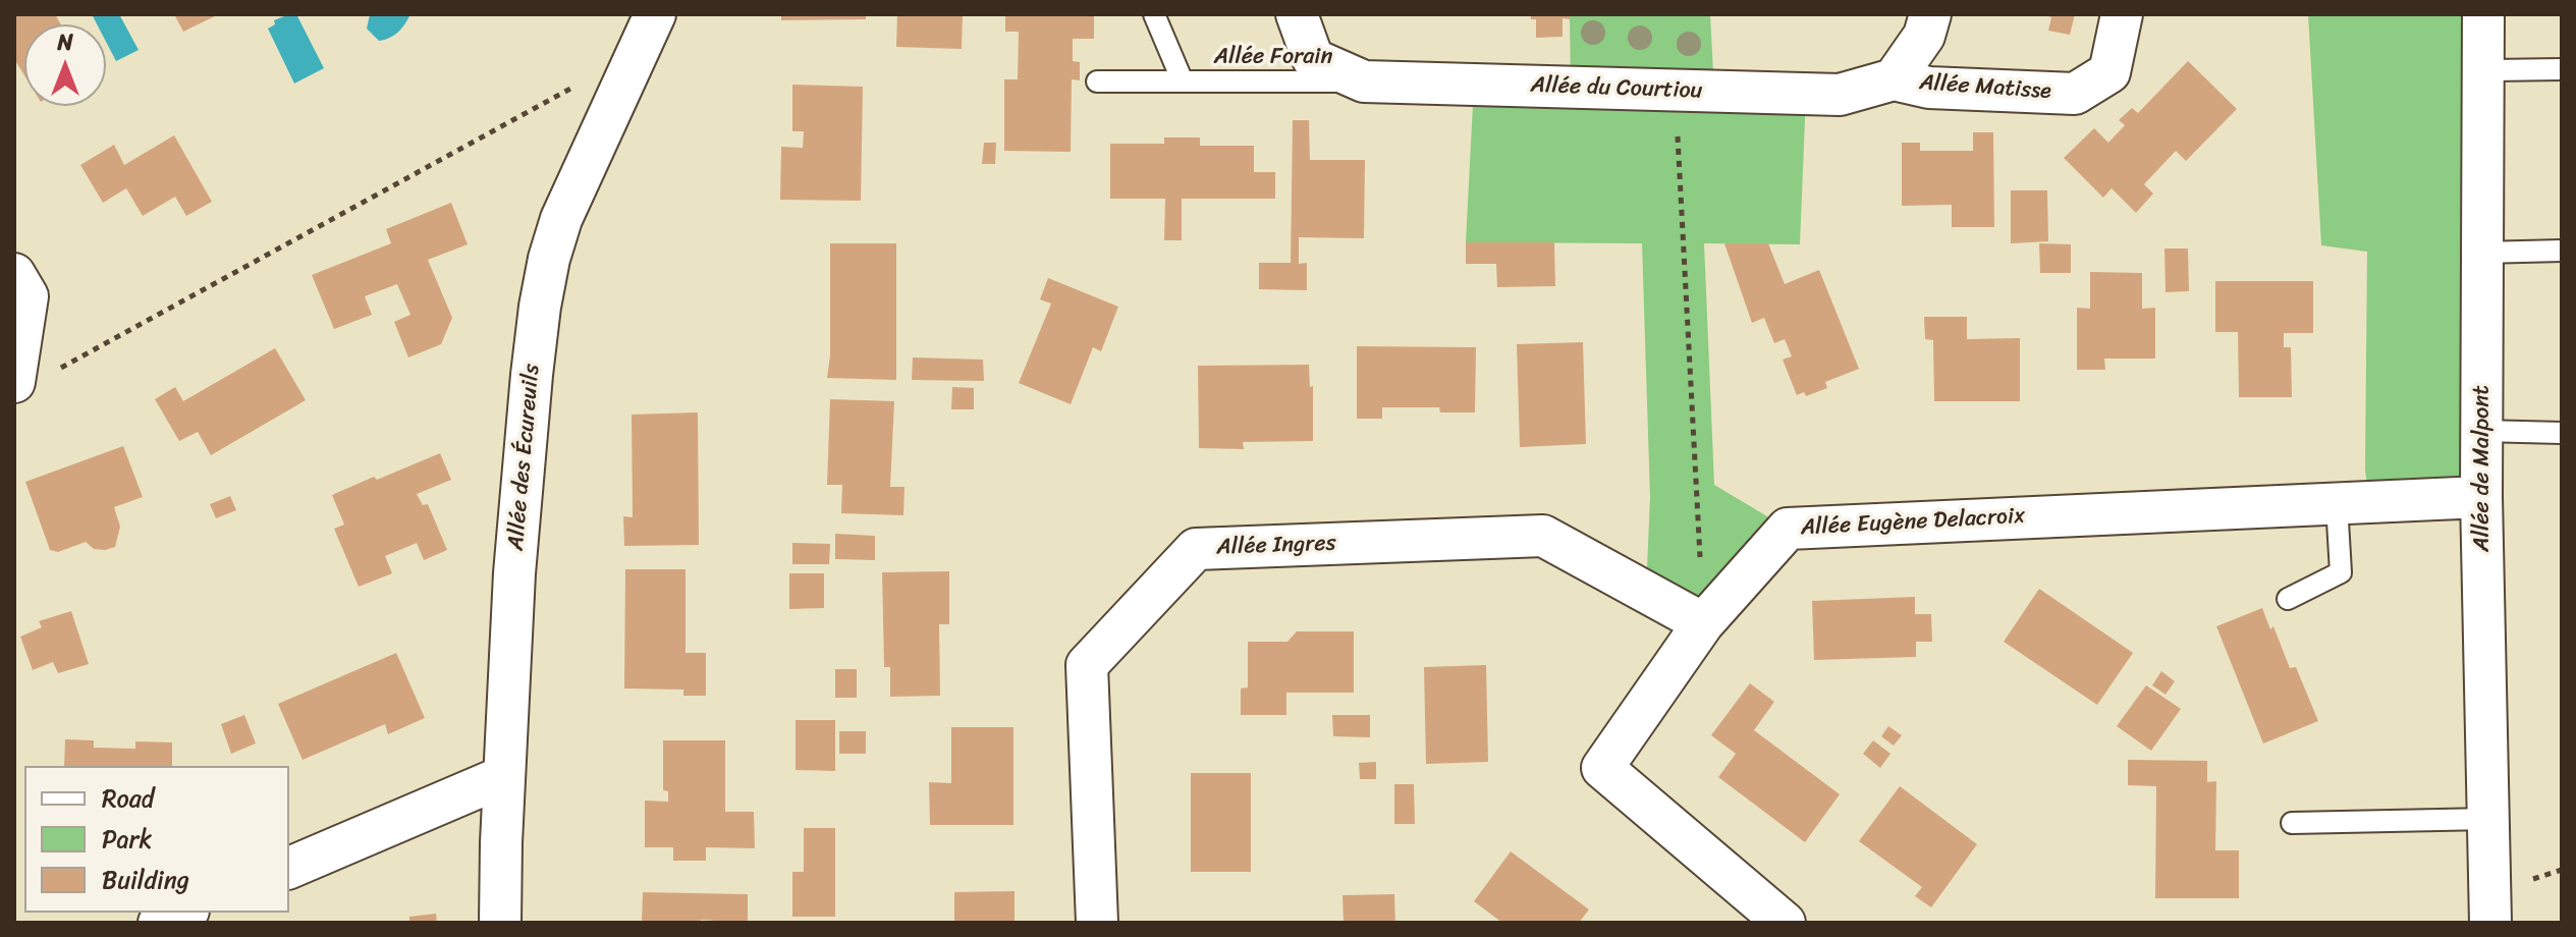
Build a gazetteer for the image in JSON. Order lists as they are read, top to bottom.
{
  "streets": {
    "street": [
      "Allée Matisse",
      "Allée du Courtiou",
      "Allée des Écureuils",
      "Allée de Malpont",
      "Allée Eugène Delacroix",
      "Allée Ingres"
    ],
    "lane": ["Allée Forain"]
  },
  "crossings": [
    ["Allée Forain", "Allée du Courtiou"],
    ["Allée Matisse", "Allée du Courtiou"],
    ["Allée de Malpont", "Allée Eugène Delacroix"],
    ["Allée Eugène Delacroix", "Allée Ingres"]
  ],
  "legend": ["Road", "Park", "Building"],
  "north": "top"
}
